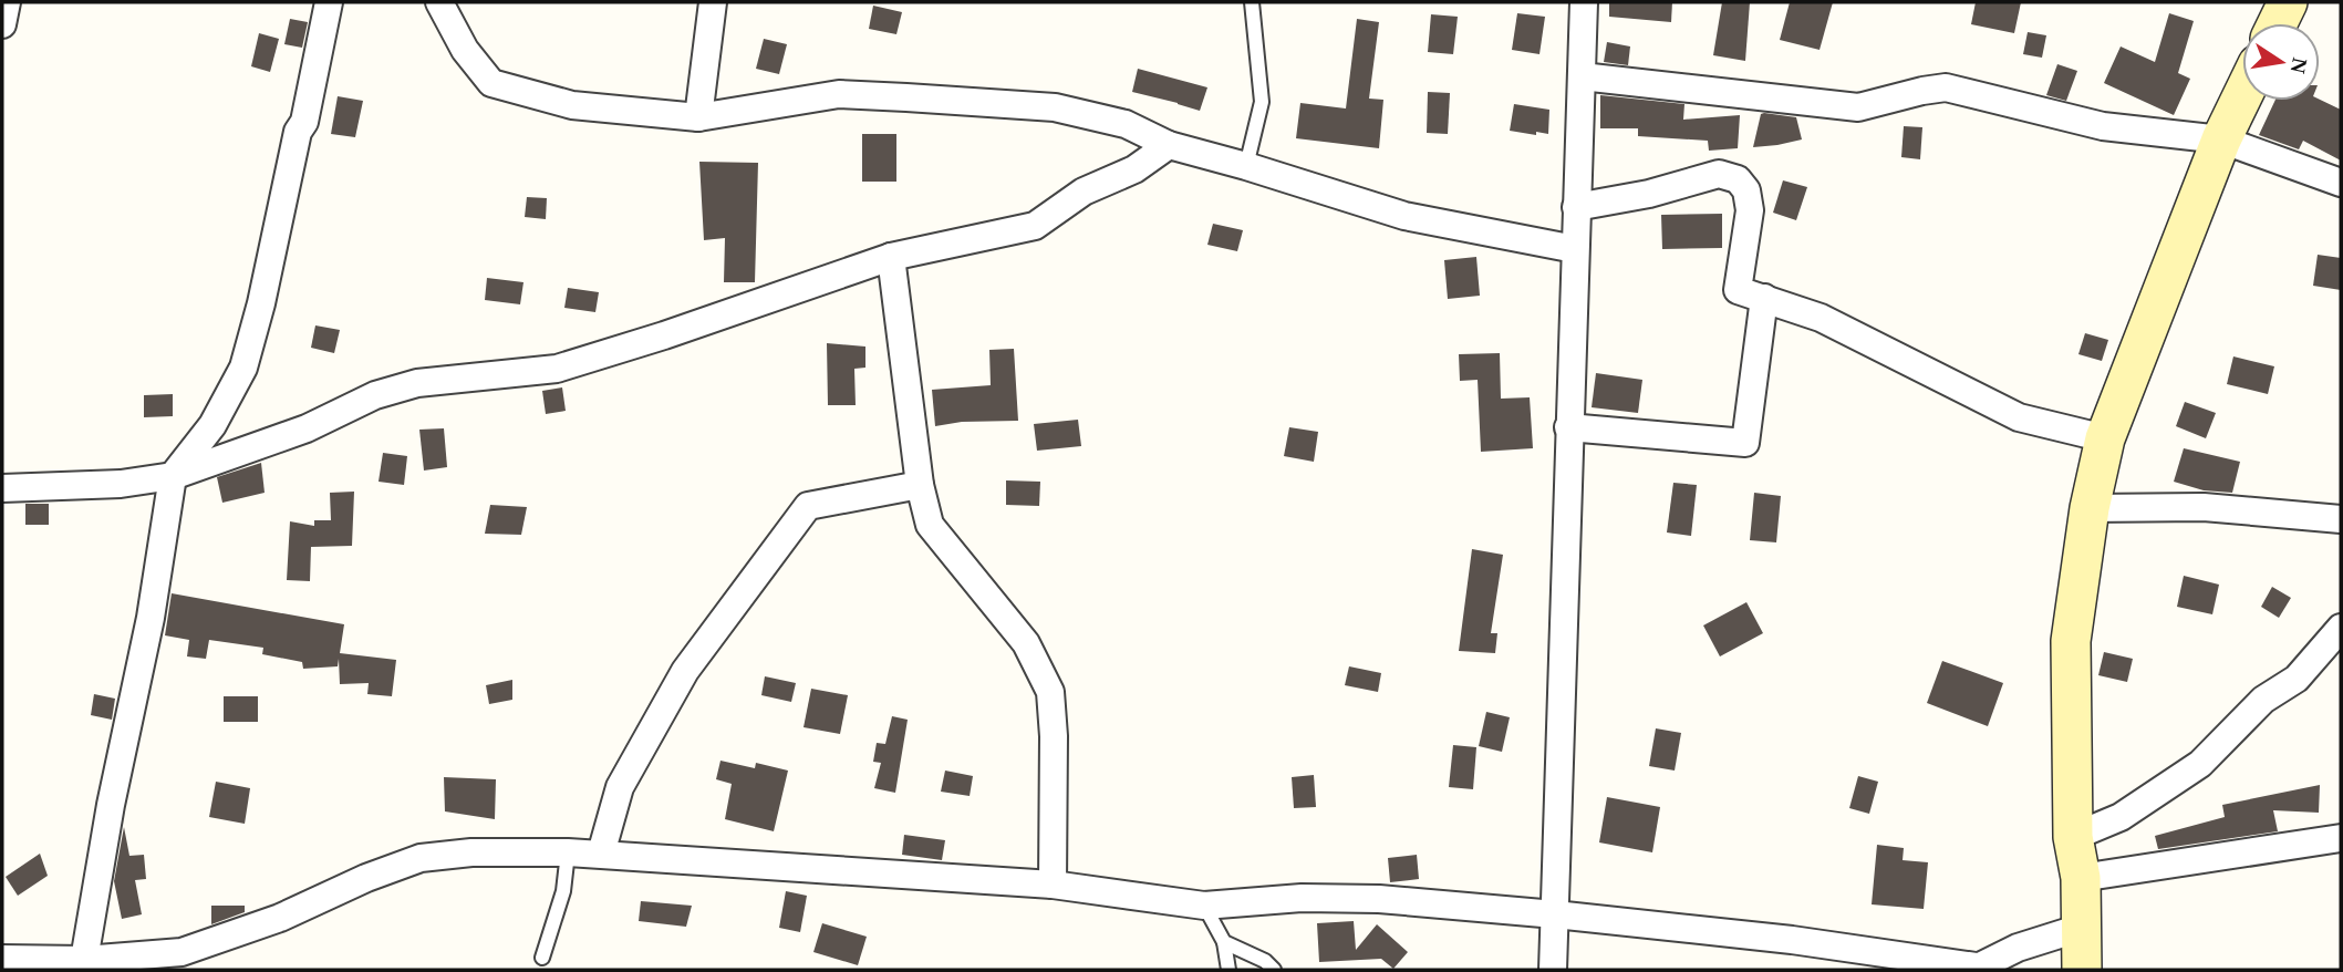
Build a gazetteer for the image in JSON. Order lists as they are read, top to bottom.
{
  "north": "right"
}
